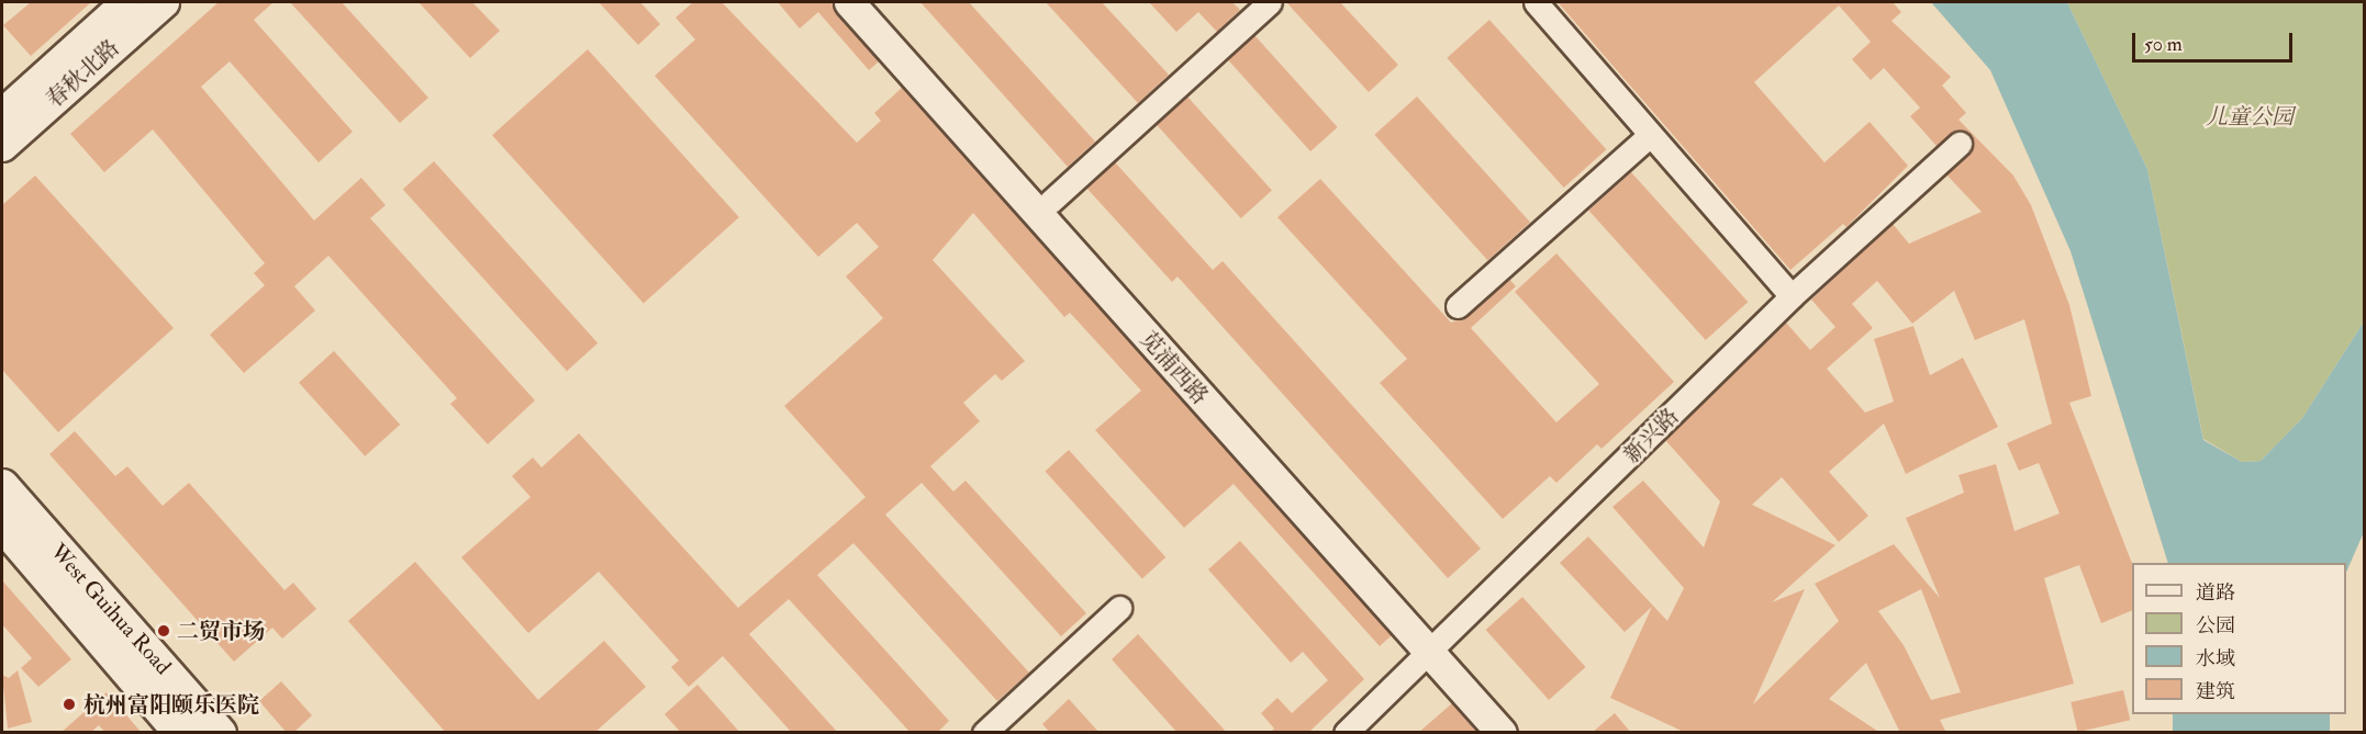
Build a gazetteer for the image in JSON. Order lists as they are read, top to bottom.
{
  "streets": {
    "main road": ["West Guihua Road"],
    "street": ["春秋北路", "苋浦西路", "新兴路"]
  },
  "crossings": [
    ["苋浦西路", "新兴路"]
  ],
  "parks": ["儿童公园"],
  "places": ["二贸市场", "杭州富阳颐乐医院"],
  "legend": [
    "道路",
    "公园",
    "水域",
    "建筑"
  ],
  "scale_bar": "50 m"
}
